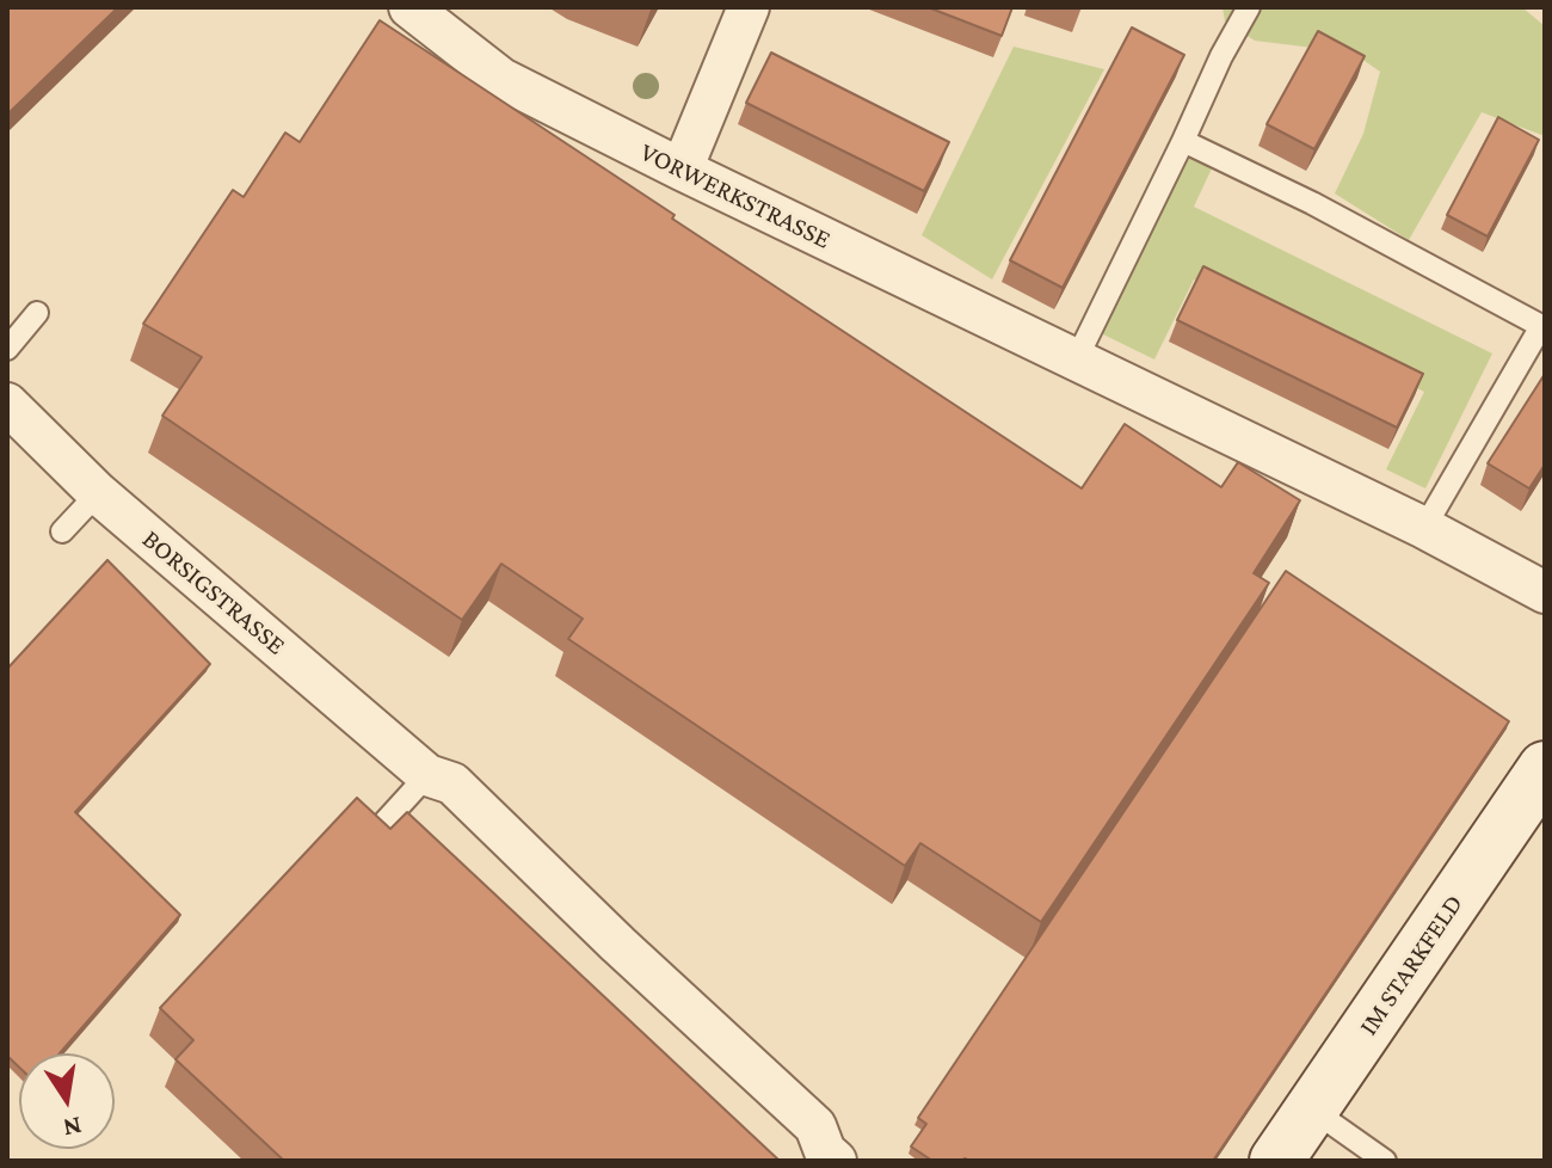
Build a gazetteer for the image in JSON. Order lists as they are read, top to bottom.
{
  "streets": {
    "main road": ["IM STARKFELD"],
    "street": ["VORWERKSTRASSE", "BORSIGSTRASSE"]
  },
  "north": "bottom"
}
